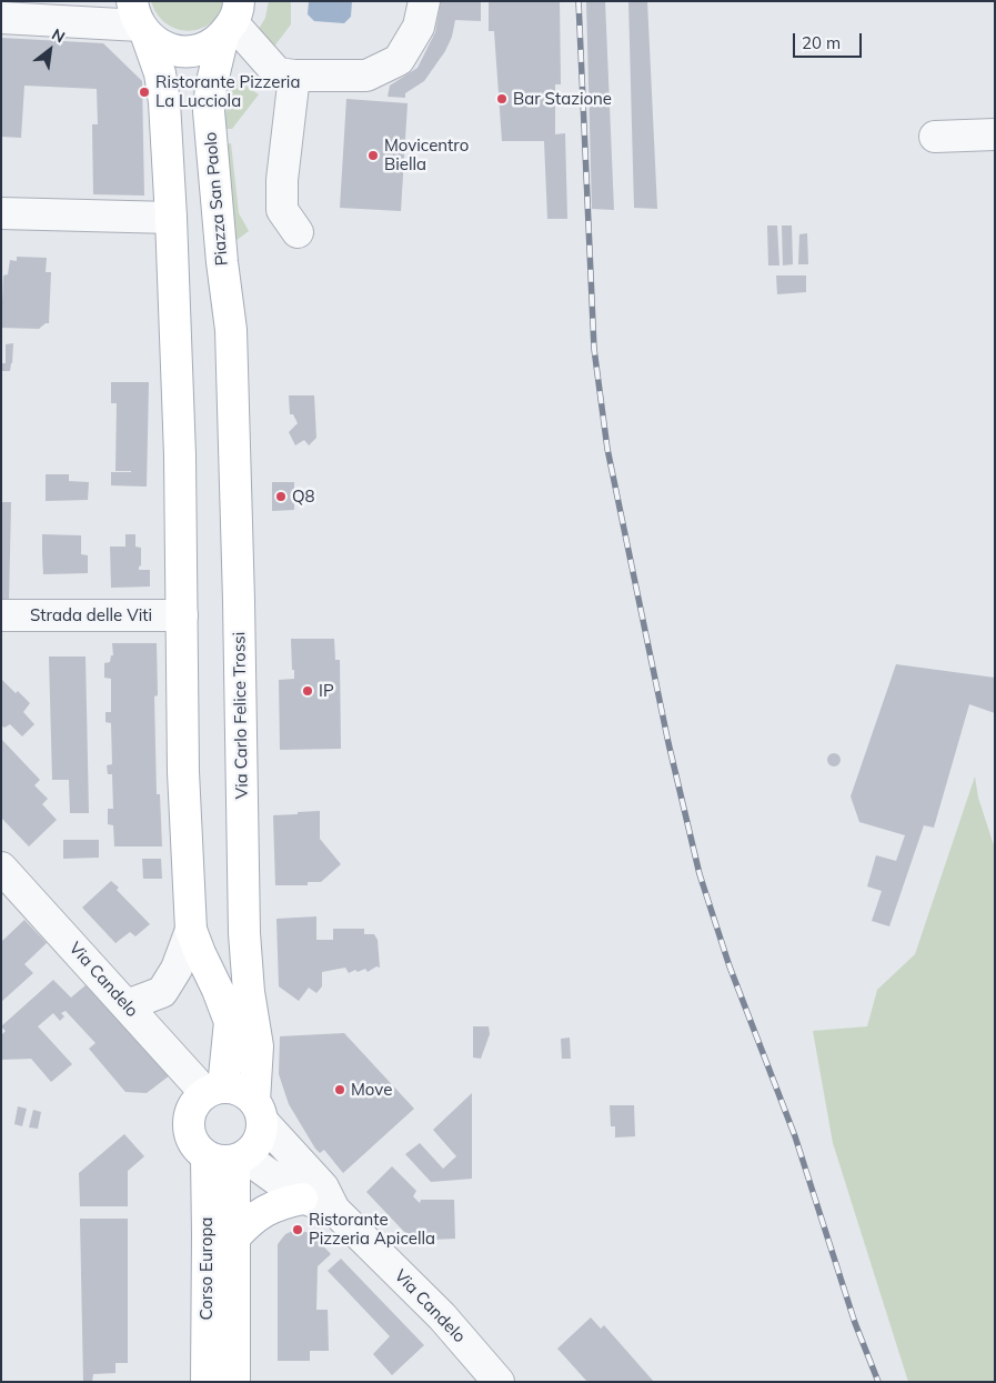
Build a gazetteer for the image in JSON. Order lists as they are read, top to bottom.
{
  "streets": {
    "main road": [
      "Piazza San Paolo",
      "Via Carlo Felice Trossi",
      "Via Candelo",
      "Corso Europa"
    ],
    "street": ["Strada delle Viti"]
  },
  "crossings": [
    ["Piazza San Paolo", "Via Carlo Felice Trossi"],
    ["Via Carlo Felice Trossi", "Via Candelo"],
    ["Via Carlo Felice Trossi", "Corso Europa"],
    ["Via Candelo", "Corso Europa"]
  ],
  "places": [
    "Ristorante Pizzeria La Lucciola",
    "Bar Stazione",
    "Movicentro Biella",
    "Q8",
    "IP",
    "Move",
    "Ristorante Pizzeria Apicella"
  ],
  "scale_bar": "20 m",
  "north": "top right"
}
